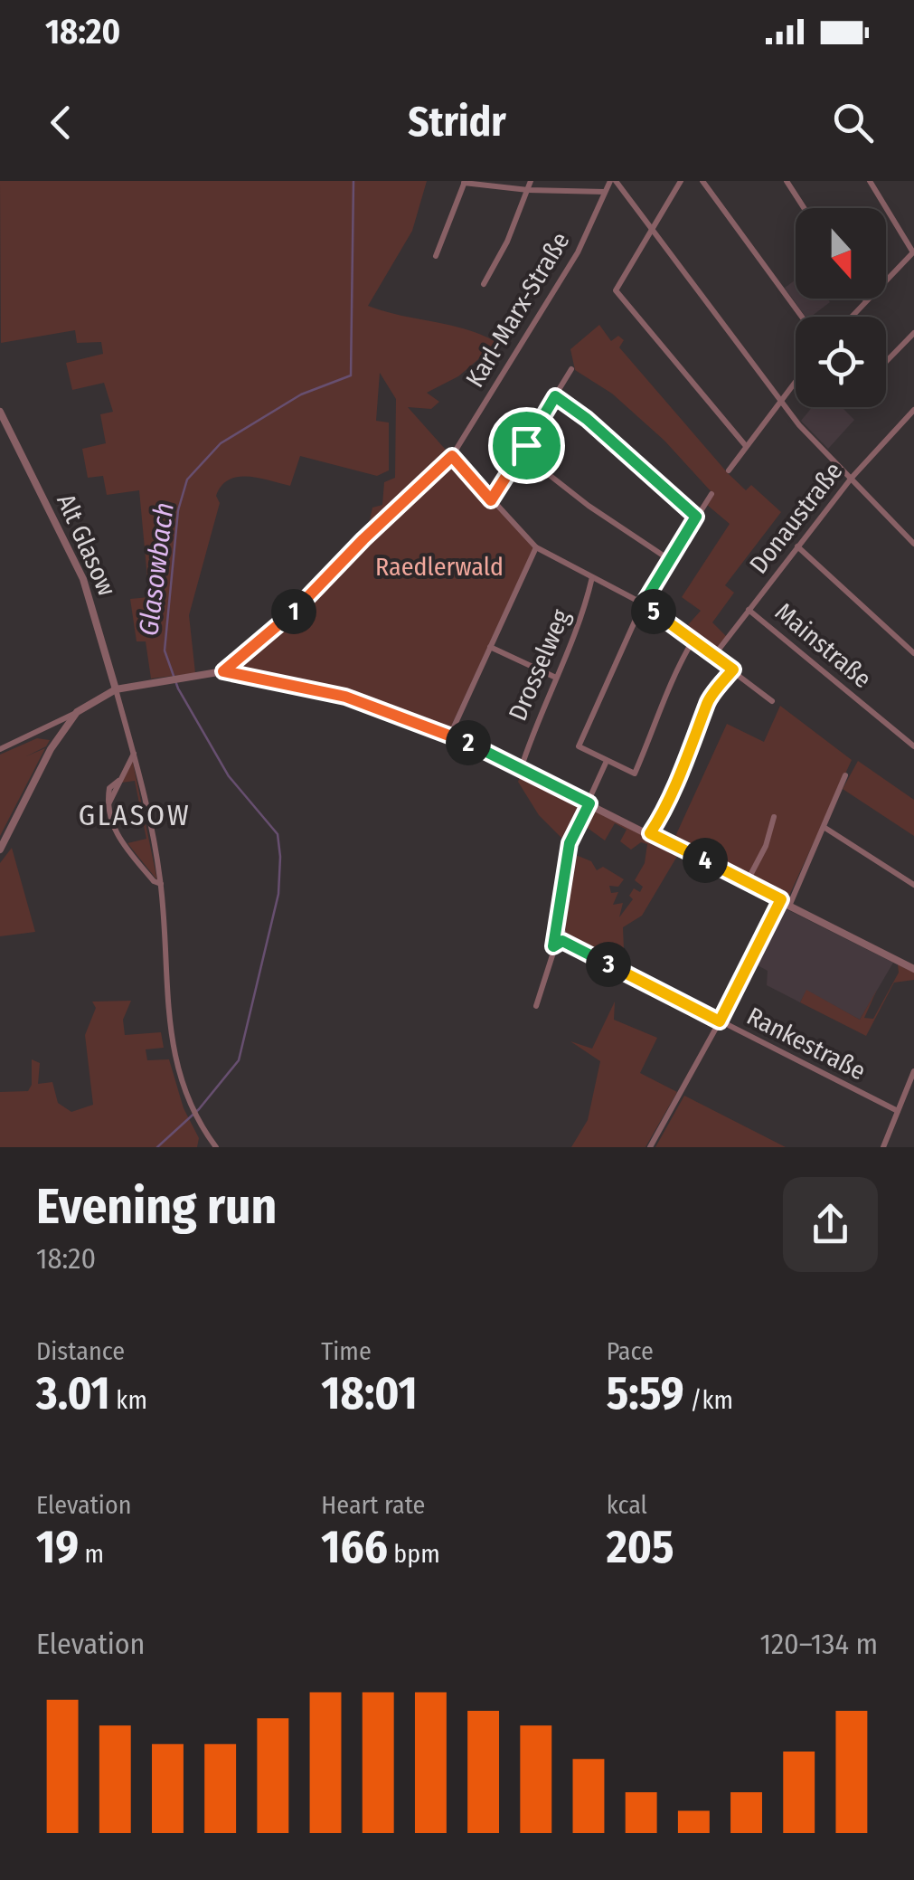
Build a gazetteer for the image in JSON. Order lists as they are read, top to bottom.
{
  "streets": {
    "street": [
      "Karl-Marx-Straße",
      "Donaustraße",
      "Alt Glasow",
      "Mainstraße",
      "Drosselweg",
      "Rankestraße"
    ]
  },
  "crossings": [
    ["Donaustraße", "Mainstraße"]
  ],
  "districts": ["GLASOW"],
  "water": ["Glasowbach"],
  "parks": ["Raedlerwald"],
  "north": "bottom",
  "page": {
    "status": "18:20",
    "header": "Stridr",
    "pins": [
      "1",
      "5",
      "2",
      "4",
      "3"
    ],
    "heading": ["Evening run", "18:20"],
    "stats": [
      ["Distance", "3.01 km"],
      ["Time", "18:01"],
      ["Pace", "5:59 /km"],
      ["Elevation", "19 m"],
      ["Heart rate", "166 bpm"],
      ["kcal", "205"]
    ],
    "chart": ["Elevation", "120–134 m"]
  }
}
